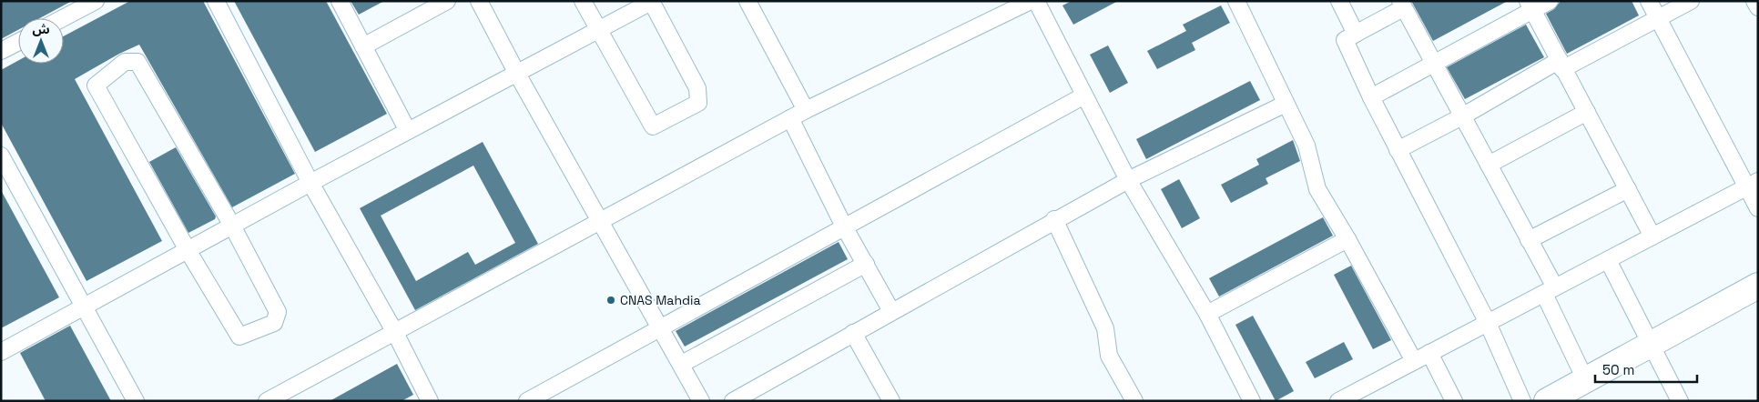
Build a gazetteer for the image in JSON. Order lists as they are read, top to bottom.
{
  "places": ["CNAS Mahdia"],
  "scale_bar": "50 m",
  "north": "top"
}
